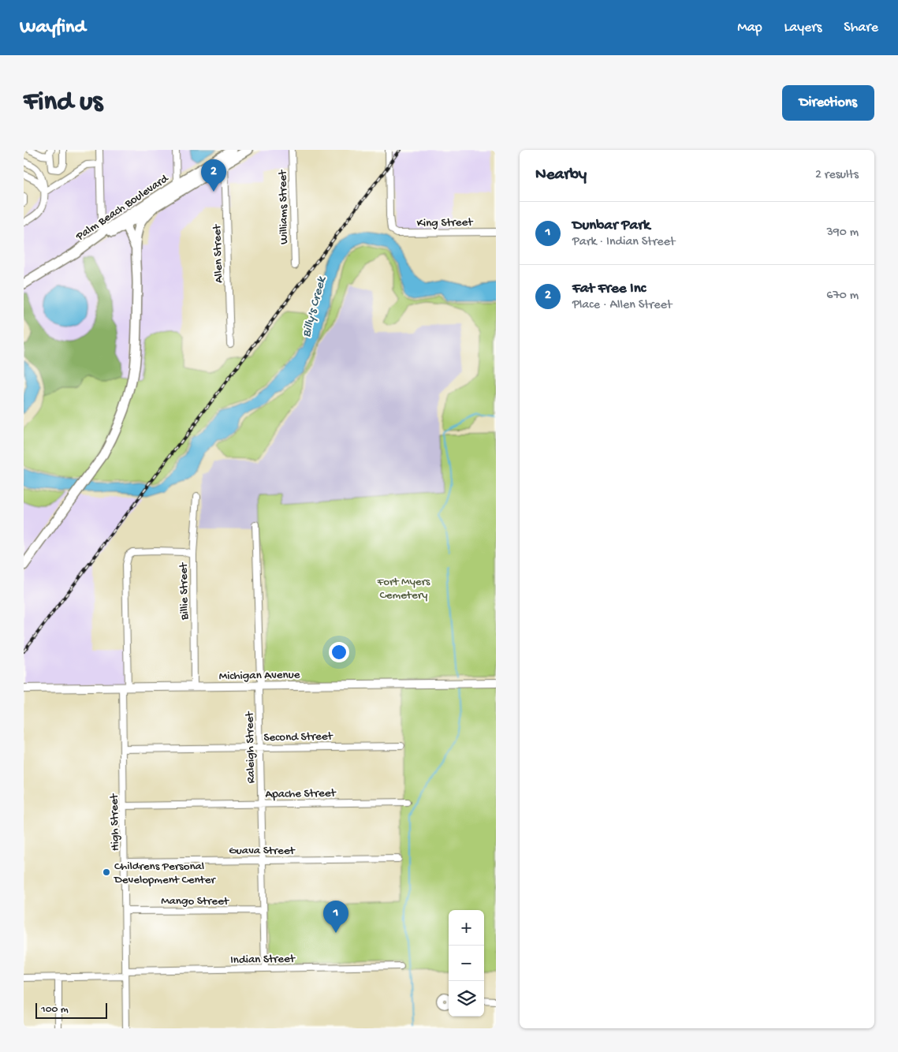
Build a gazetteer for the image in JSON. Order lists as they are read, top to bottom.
{
  "streets": {
    "main road": ["Palm Beach Boulevard"],
    "street": [
      "Williams Street",
      "King Street",
      "Allen Street",
      "Billie Street",
      "Michigan Avenue",
      "Second Street",
      "Raleigh Street",
      "Apache Street",
      "High Street",
      "Guava Street",
      "Mango Street",
      "Indian Street"
    ]
  },
  "crossings": [
    ["Palm Beach Boulevard", "Allen Street"],
    ["Billie Street", "Michigan Avenue"],
    ["Billie Street", "High Street"],
    ["Michigan Avenue", "Raleigh Street"],
    ["Michigan Avenue", "High Street"],
    ["Second Street", "Raleigh Street"],
    ["Second Street", "High Street"],
    ["Raleigh Street", "Apache Street"],
    ["Raleigh Street", "Guava Street"],
    ["Raleigh Street", "Mango Street"],
    ["Raleigh Street", "Indian Street"],
    ["Apache Street", "High Street"],
    ["High Street", "Guava Street"],
    ["High Street", "Mango Street"],
    ["High Street", "Indian Street"]
  ],
  "water": ["Billy's Creek"],
  "parks": ["Fort Myers Cemetery"],
  "places": ["Childrens Personal Development Center"],
  "scale_bar": "100 m",
  "page": {
    "header": "Wayfind",
    "nav": ["Map", "Layers", "Share"],
    "buttons": "Directions",
    "title": "Find us",
    "heading": ["Nearby", "2 results"],
    "pins": ["2", "1"],
    "list": [
      {
        "mark": "1",
        "name": "Dunbar Park",
        "note": "Park · Indian Street",
        "value": "390 m"
      },
      {
        "mark": "2",
        "name": "Fat Free Inc",
        "note": "Place · Allen Street",
        "value": "670 m"
      }
    ],
    "map_buttons": ["+", "−"],
    "scale": "100 m"
  }
}
